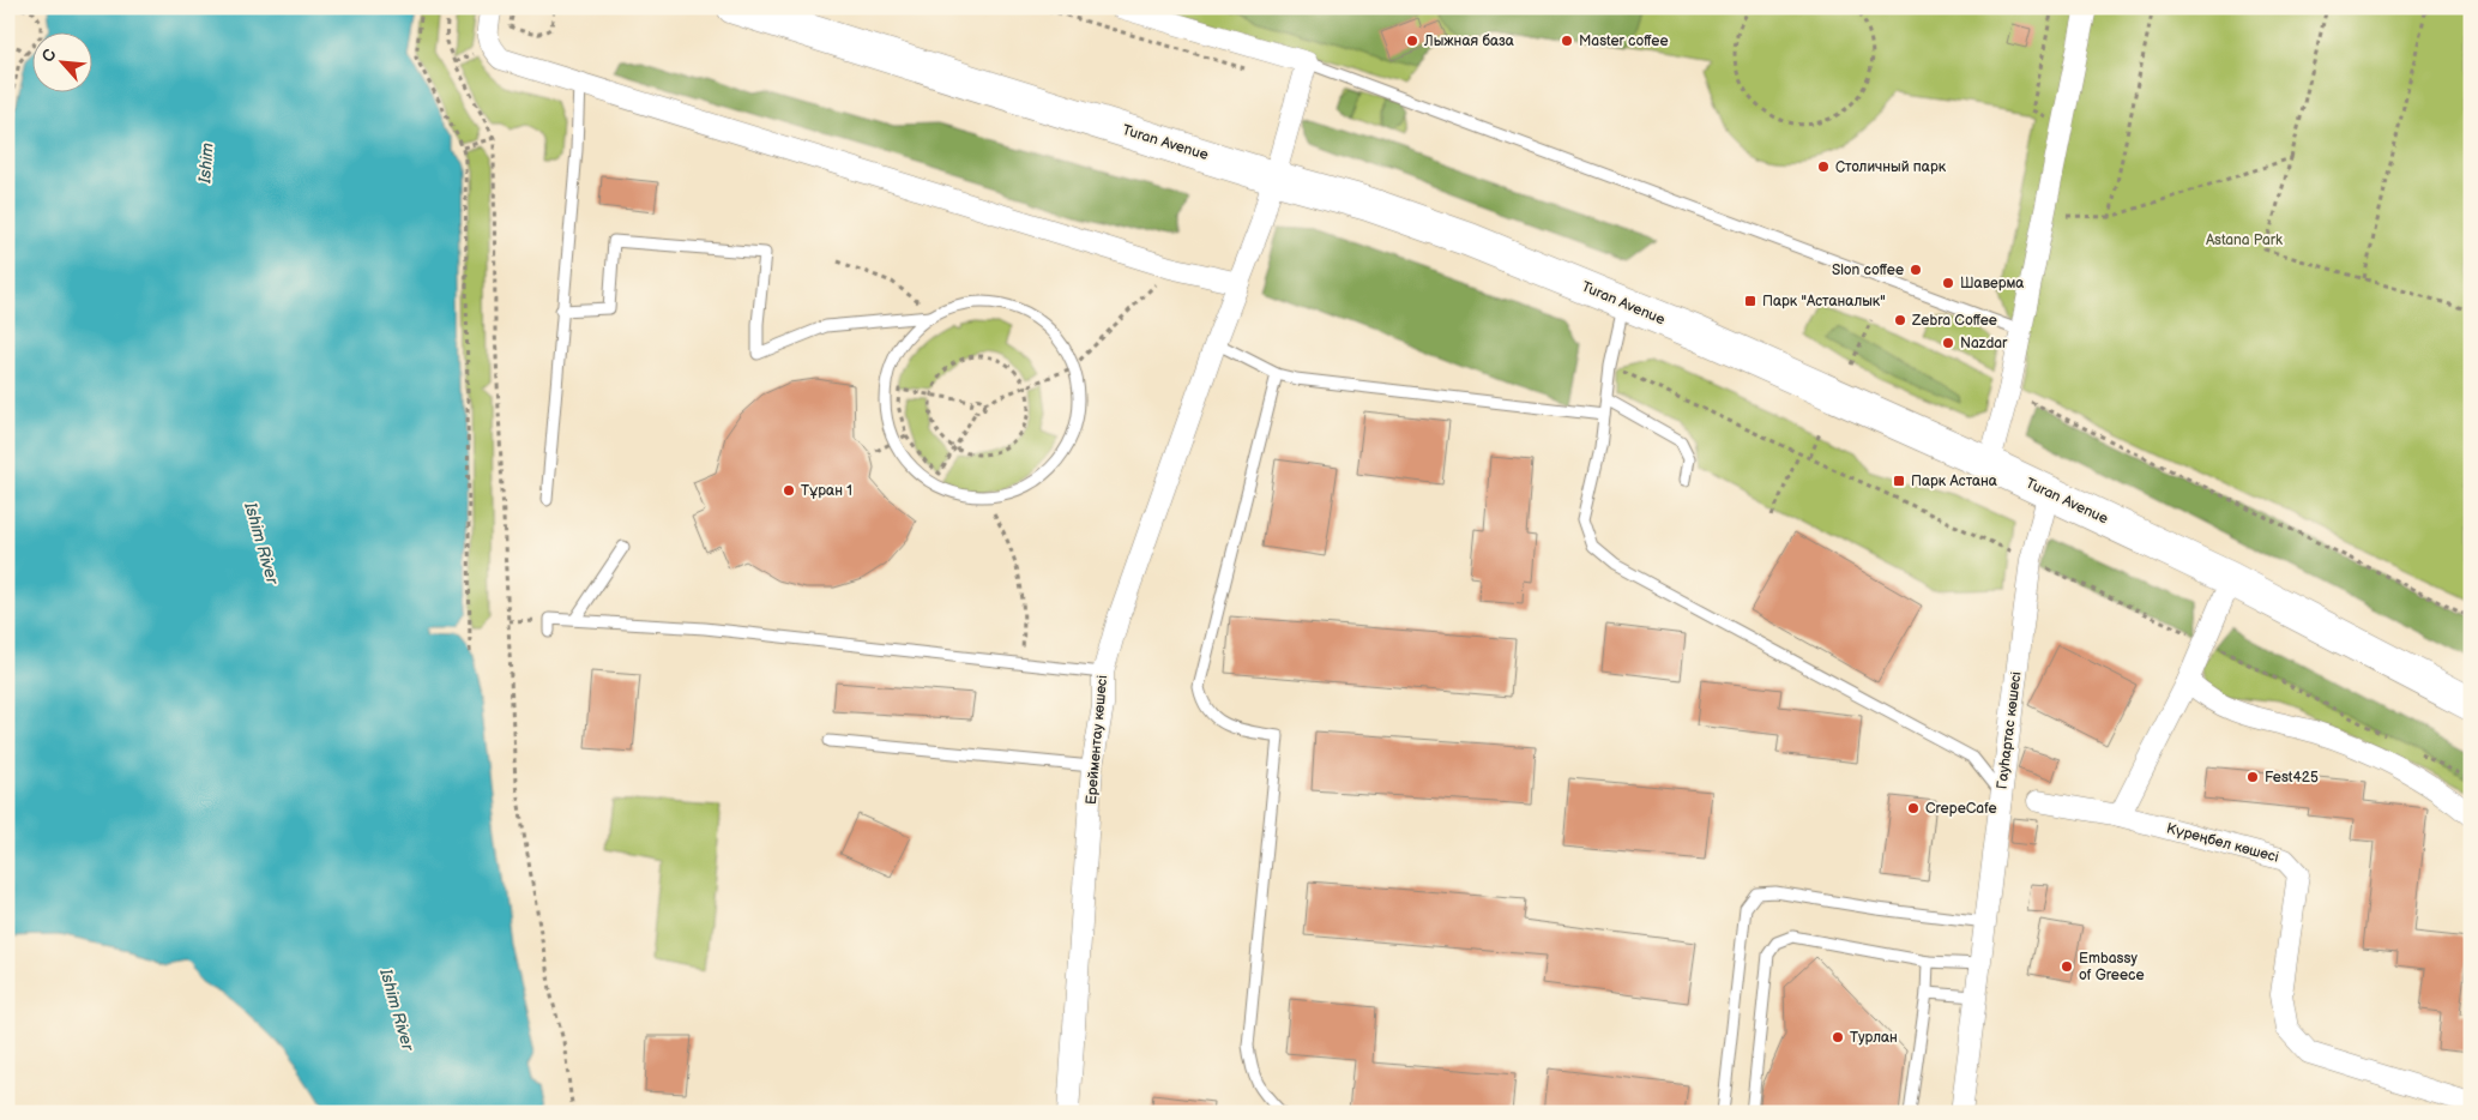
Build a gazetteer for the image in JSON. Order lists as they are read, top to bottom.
{
  "streets": {
    "main road": ["Turan Avenue"],
    "street": ["Гауhартас көшесі", "Ерейментау көшесі", "Күреңбел көшесі"]
  },
  "crossings": [
    ["Turan Avenue", "Гауhартас көшесі"],
    ["Turan Avenue", "Ерейментау көшесі"]
  ],
  "water": ["Ishim", "Ishim River"],
  "parks": ["Astana Park"],
  "places": {
    "other": [
      "Лыжная база",
      "Master coffee",
      "Столичный парк",
      "Slon coffee",
      "Шаверма",
      "Zebra Coffee",
      "Nazdar",
      "Тұран 1",
      "Fest425",
      "CrepeCafe",
      "Embassy of Greece",
      "Турлан"
    ],
    "transit": ["Парк \"Астаналык\"", "Парк Астана"]
  },
  "north": "top left"
}
